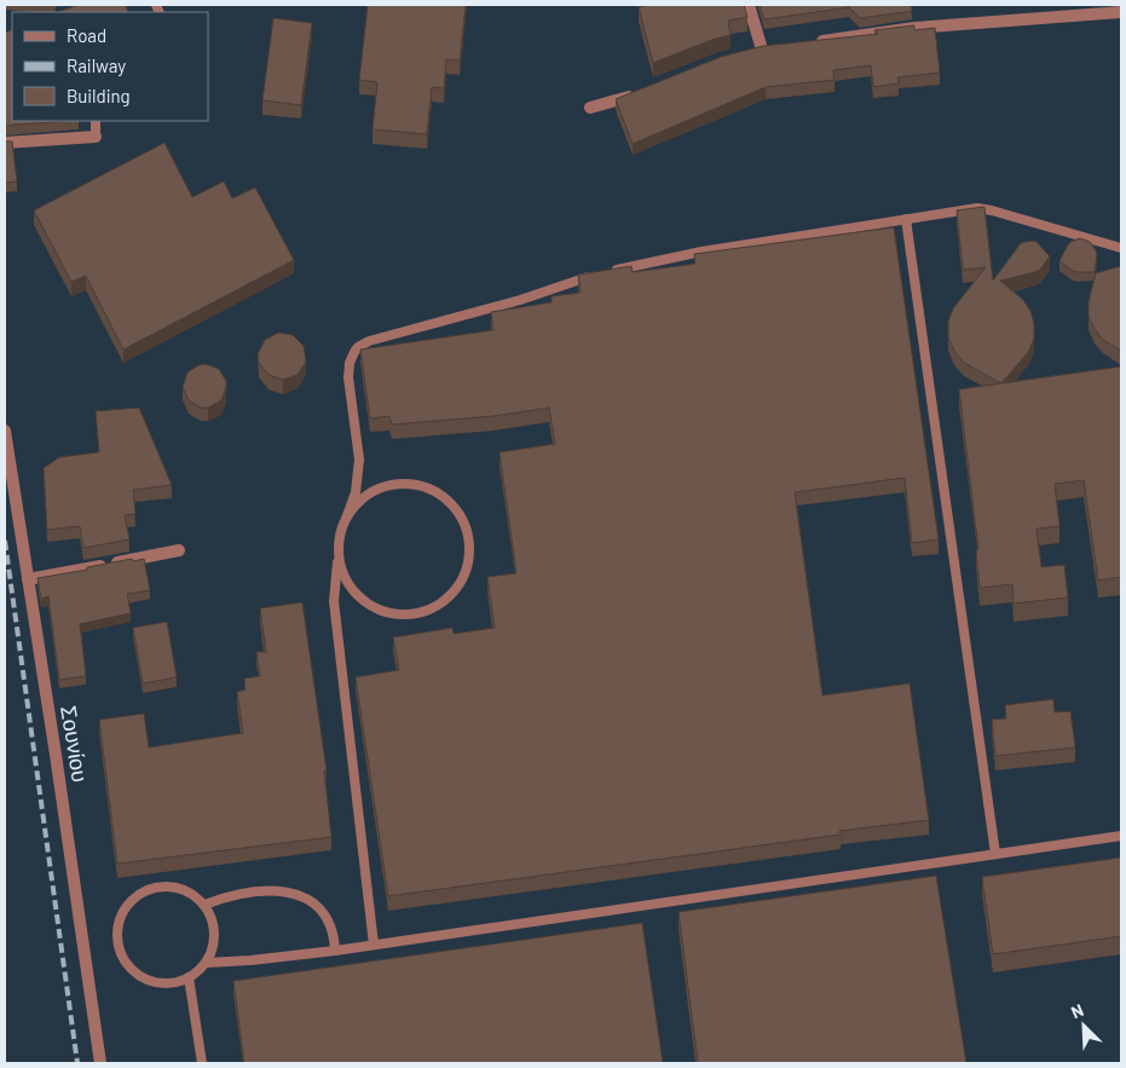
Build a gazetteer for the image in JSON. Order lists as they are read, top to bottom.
{
  "streets": {
    "street": ["Σουνίου"]
  },
  "legend": ["Road", "Railway", "Building"],
  "north": "top left"
}
